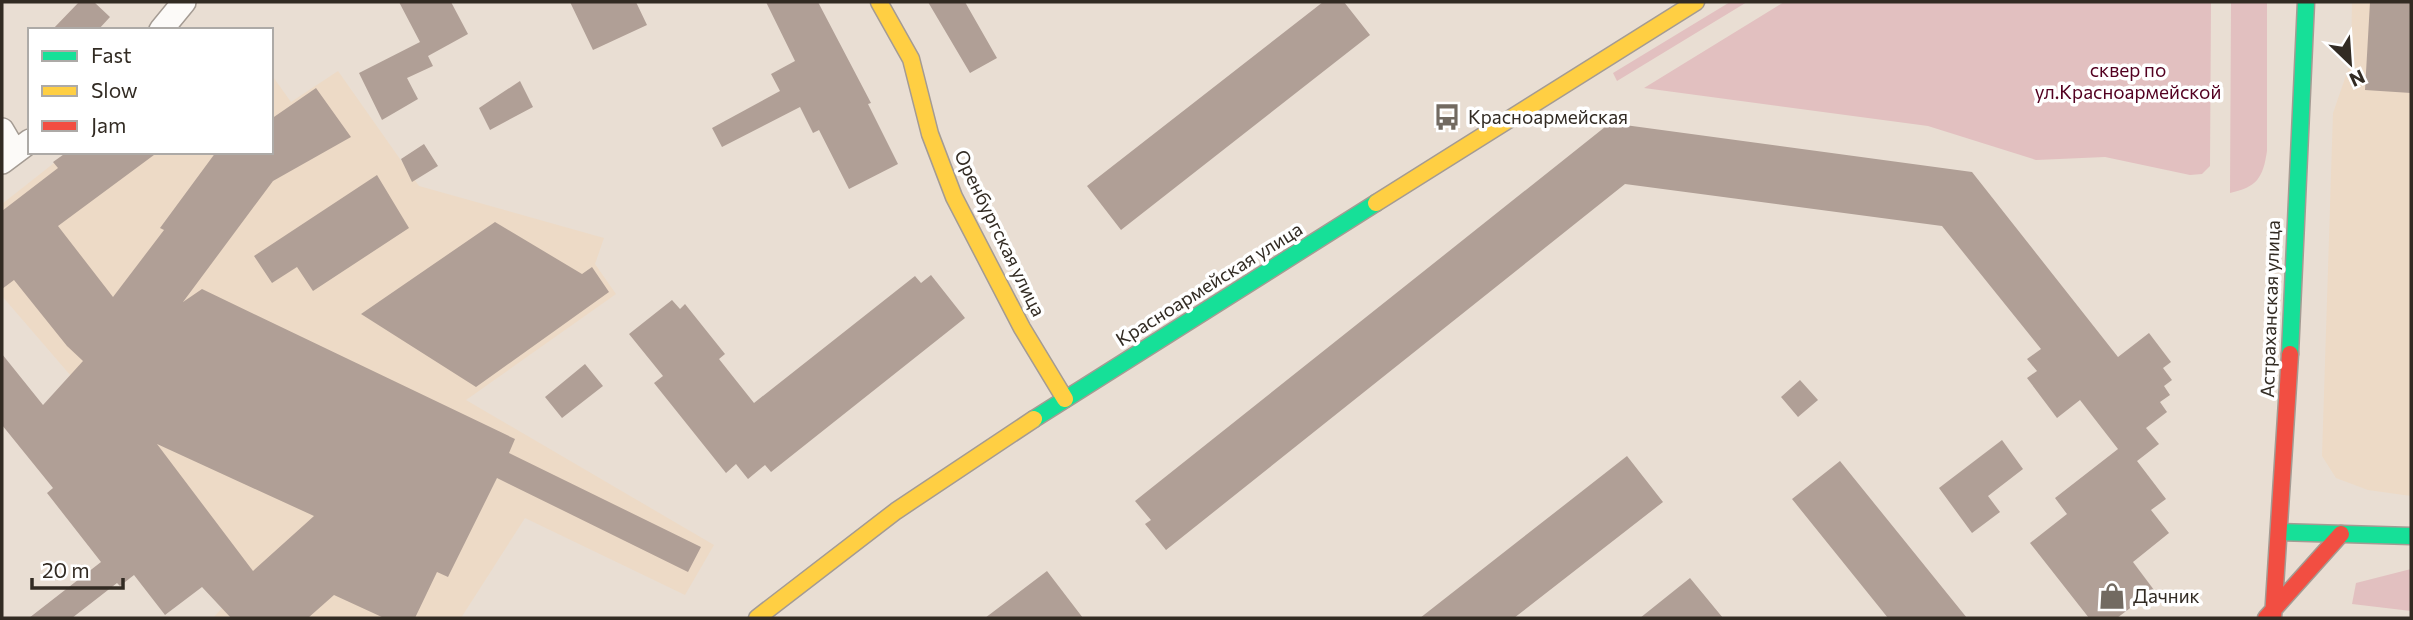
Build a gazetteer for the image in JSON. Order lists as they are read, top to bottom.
{
  "streets": {
    "street": ["Оренбургская улица", "Красноармейская улица", "Астраханская улица"]
  },
  "crossings": [
    ["Оренбургская улица", "Красноармейская улица"]
  ],
  "parks": ["сквер по ул.Красноармейской"],
  "places": {
    "bus stop": ["Красноармейская"],
    "shop": ["Дачник"]
  },
  "legend": ["Fast", "Slow", "Jam"],
  "scale_bar": "20 m",
  "north": "bottom right"
}
